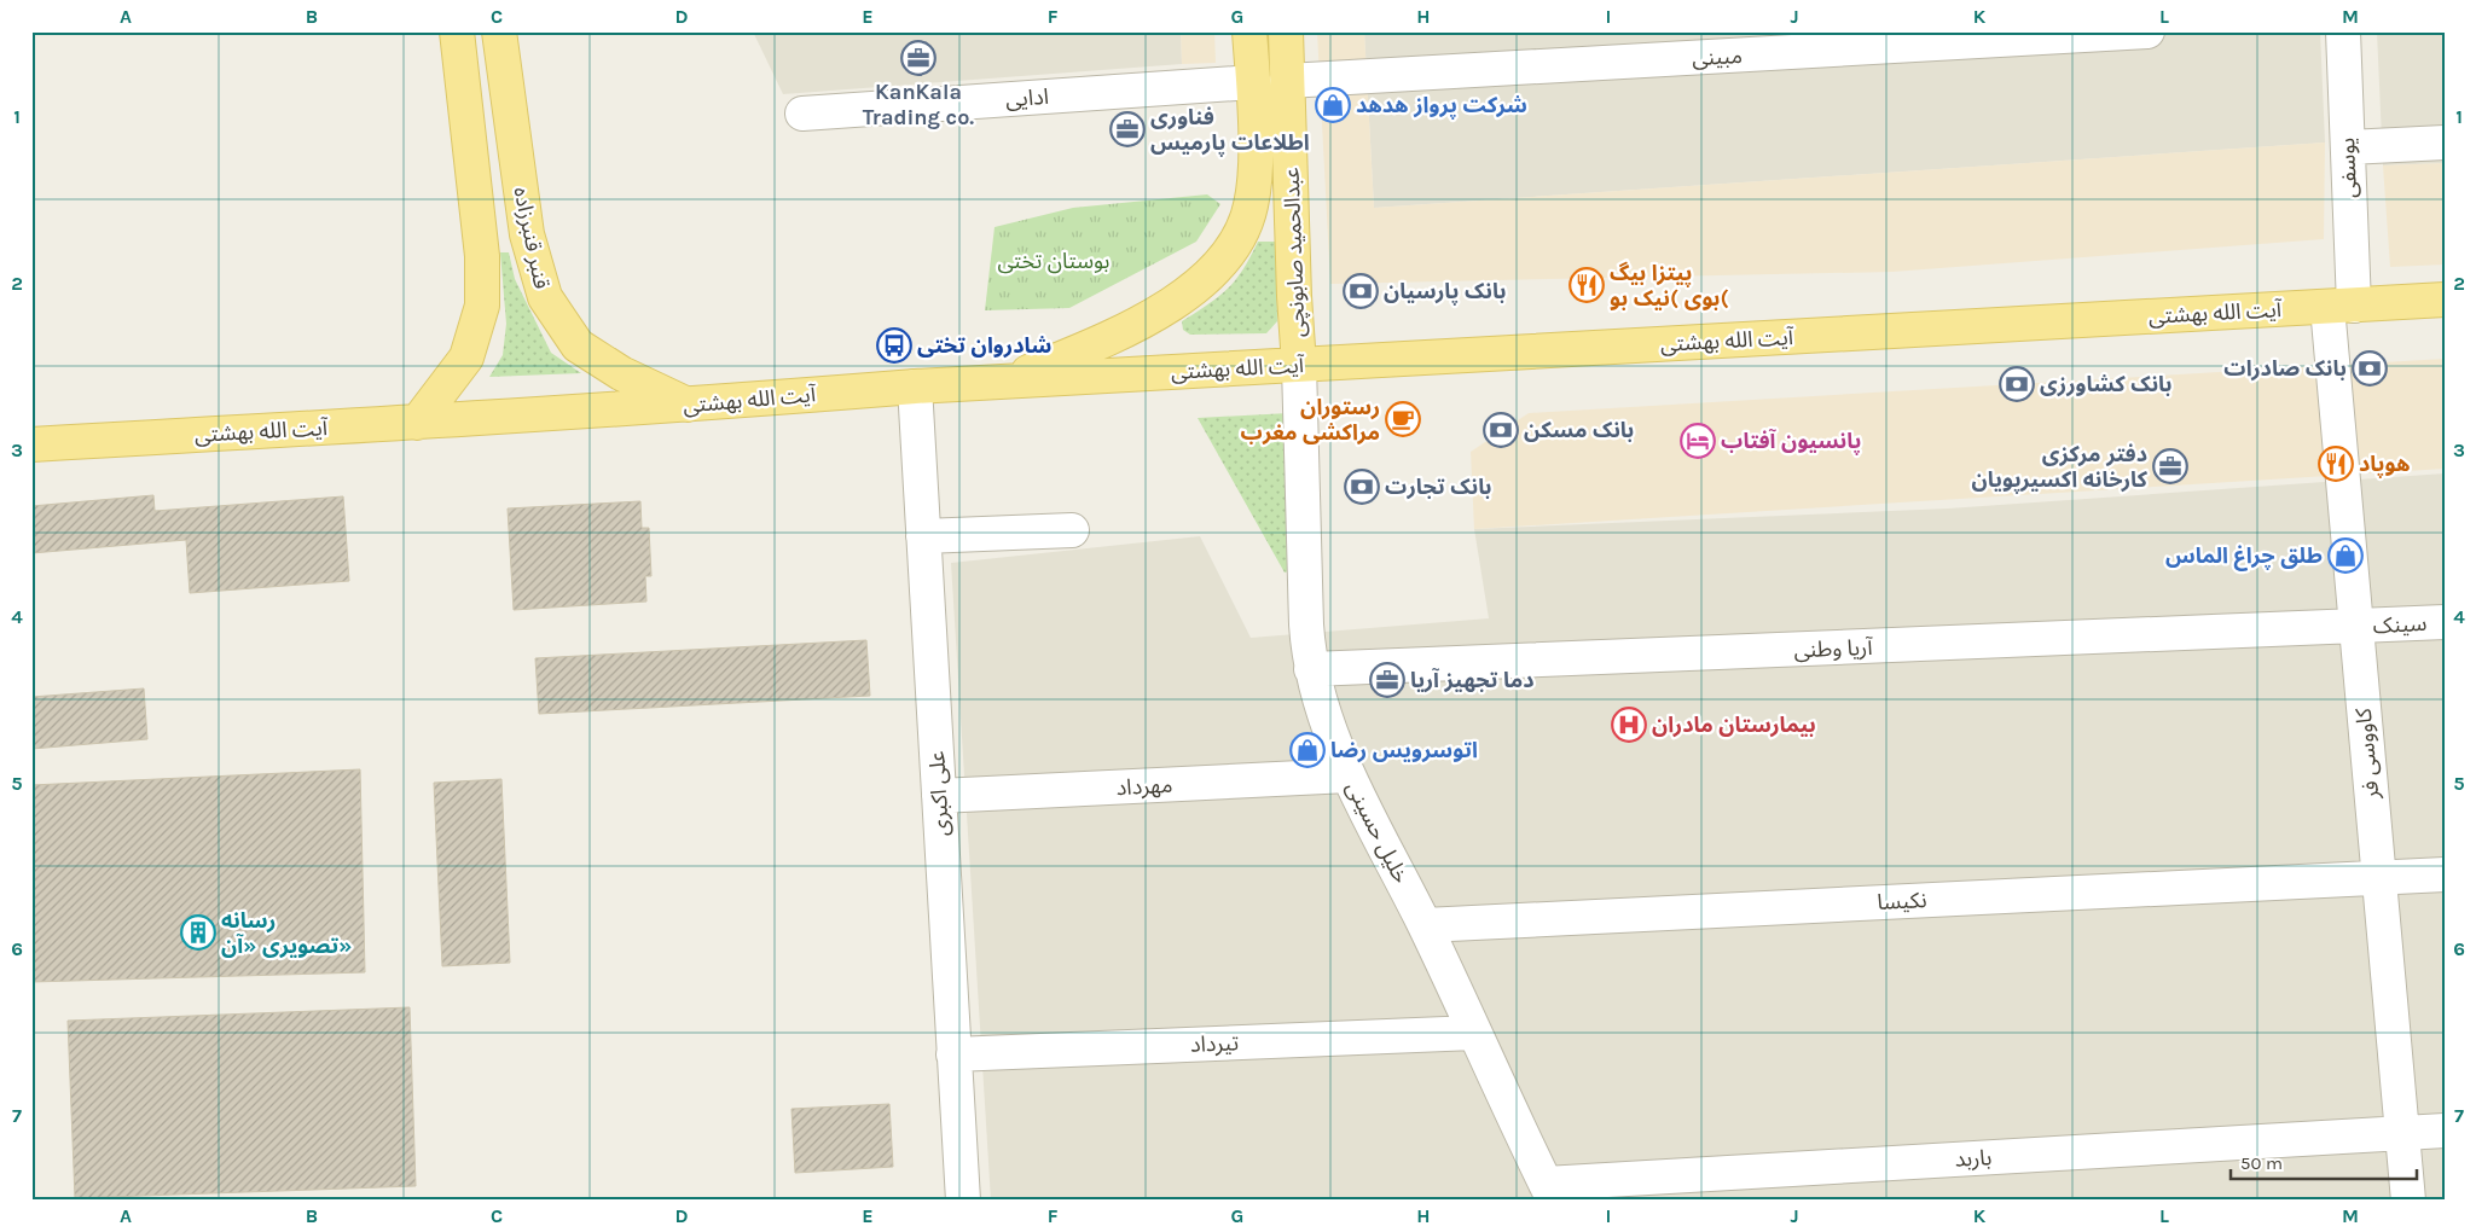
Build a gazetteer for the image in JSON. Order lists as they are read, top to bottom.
{
  "streets": {
    "main road": ["قنبر قنبرزاده", "عبدالحمید صابونچی", "آیت الله بهشتی"],
    "street": [
      "مبینی",
      "ادایی",
      "یوسفی",
      "سینک",
      "آریا وطنی",
      "کاووسی فر",
      "مهرداد",
      "علی‌ اکبری",
      "خلیل حسینی",
      "نکیسا",
      "تیرداد",
      "باربد"
    ]
  },
  "crossings": [
    ["مبینی", "عبدالحمید صابونچی"],
    ["ادایی", "عبدالحمید صابونچی"],
    ["یوسفی", "آیت الله بهشتی"],
    ["یوسفی", "کاووسی فر"],
    ["قنبر قنبرزاده", "آیت الله بهشتی"],
    ["عبدالحمید صابونچی", "آیت الله بهشتی"],
    ["عبدالحمید صابونچی", "خلیل حسینی"],
    ["آیت الله بهشتی", "کاووسی فر"],
    ["آیت الله بهشتی", "علی‌ اکبری"],
    ["آیت الله بهشتی", "خلیل حسینی"],
    ["سینک", "آریا وطنی"],
    ["سینک", "کاووسی فر"],
    ["آریا وطنی", "کاووسی فر"],
    ["آریا وطنی", "خلیل حسینی"],
    ["کاووسی فر", "نکیسا"],
    ["کاووسی فر", "باربد"],
    ["مهرداد", "علی‌ اکبری"],
    ["مهرداد", "خلیل حسینی"],
    ["علی‌ اکبری", "تیرداد"],
    ["خلیل حسینی", "نکیسا"],
    ["خلیل حسینی", "تیرداد"],
    ["خلیل حسینی", "باربد"]
  ],
  "parks": ["بوستان تختی"],
  "places": {
    "office": [
      "KanKala Trading co.",
      "فناوری اطلاعات پارمیس",
      "دفتر مرکزی کارخانه اکسیرپویان",
      "دما تجهیز آریا"
    ],
    "shop": ["شرکت پرواز هدهد", "طلق چراغ الماس", "اتوسرویس رضا"],
    "restaurant": ["پیتزا بیگ بوی )نیک بو(", "هوپاد"],
    "bank": [
      "بانک پارسیان",
      "بانک صادرات",
      "بانک کشاورزی",
      "بانک مسکن",
      "بانک تجارت"
    ],
    "bus stop": ["شادروان تختی"],
    "cafe": ["رستوران مراکشی مغرب"],
    "hotel": ["پانسیون آفتاب"],
    "hospital": ["بیمارستان مادران"],
    "building": ["رسانه تصویری «آن»"]
  },
  "scale_bar": "50 m",
  "grid": {
    "columns": [
      "A",
      "B",
      "C",
      "D",
      "E",
      "F",
      "G",
      "H",
      "I",
      "J",
      "K",
      "L",
      "M"
    ],
    "rows": [
      "1",
      "2",
      "3",
      "4",
      "5",
      "6",
      "7"
    ]
  }
}
